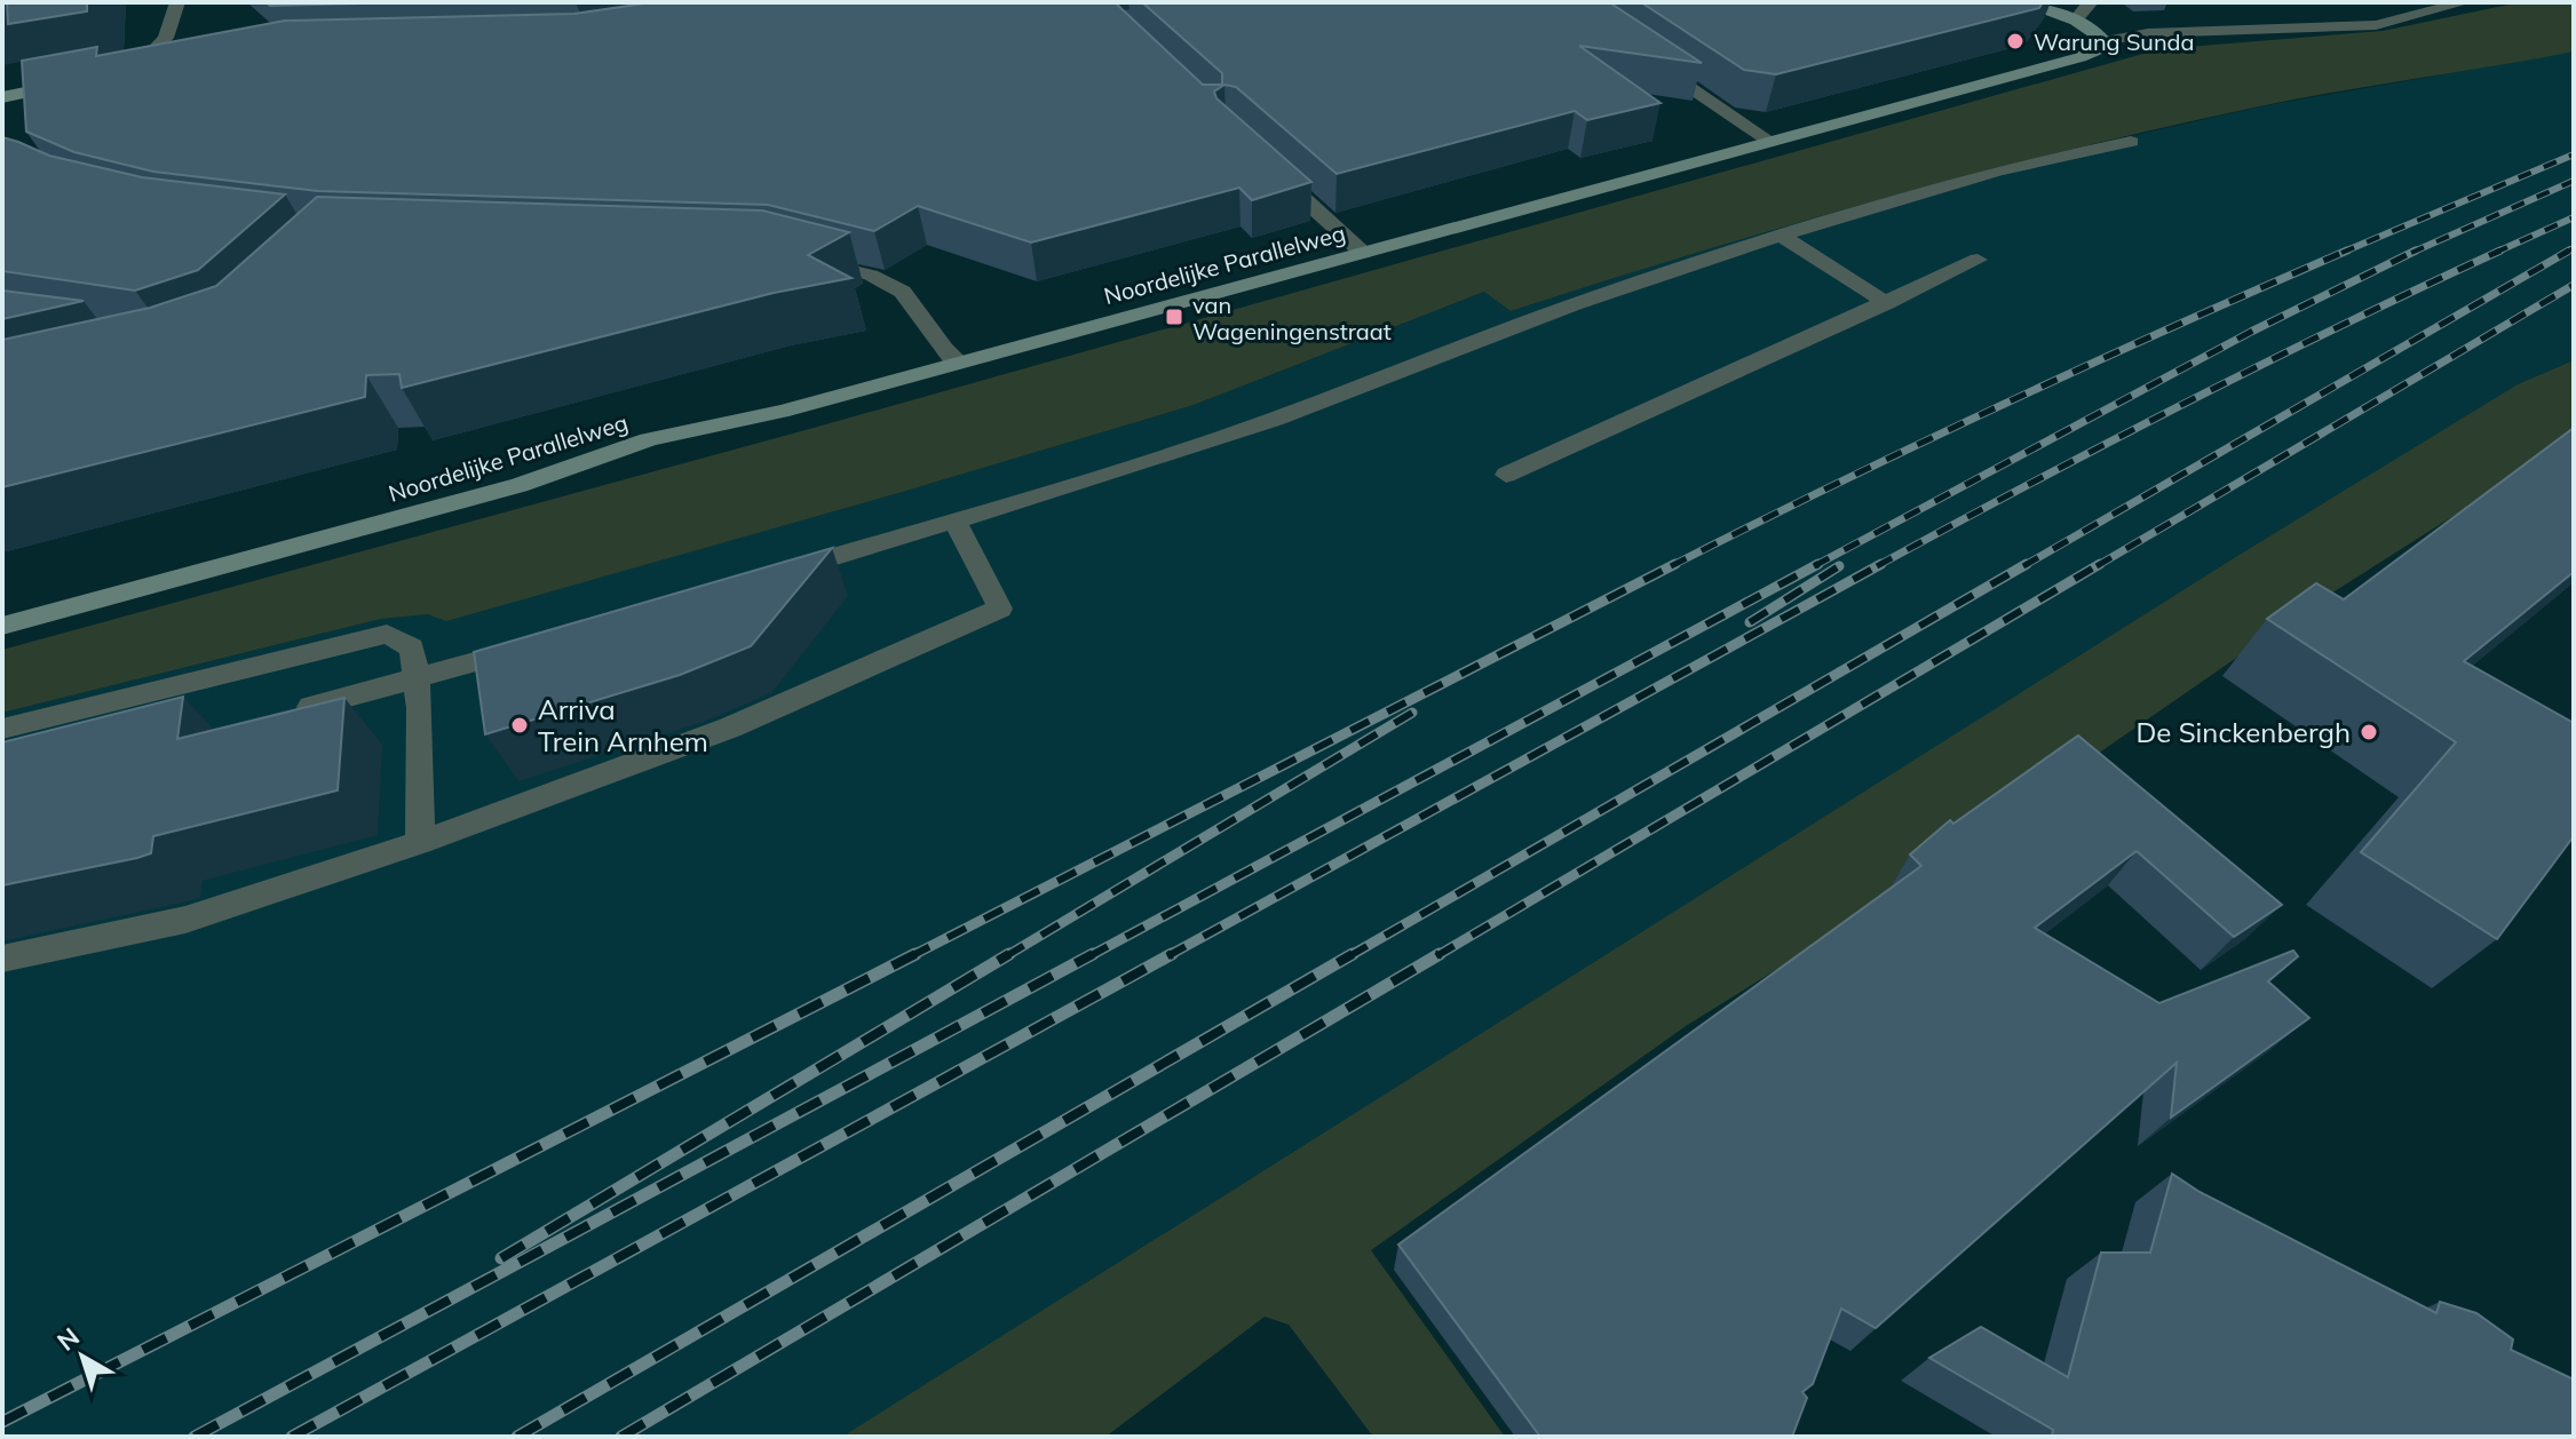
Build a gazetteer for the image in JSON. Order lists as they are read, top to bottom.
{
  "streets": {
    "street": ["Noordelijke Parallelweg"]
  },
  "places": {
    "other": ["Warung Sunda", "Arriva Trein Arnhem", "De Sinckenbergh"],
    "transit": ["van Wageningenstraat"]
  },
  "north": "top left"
}
